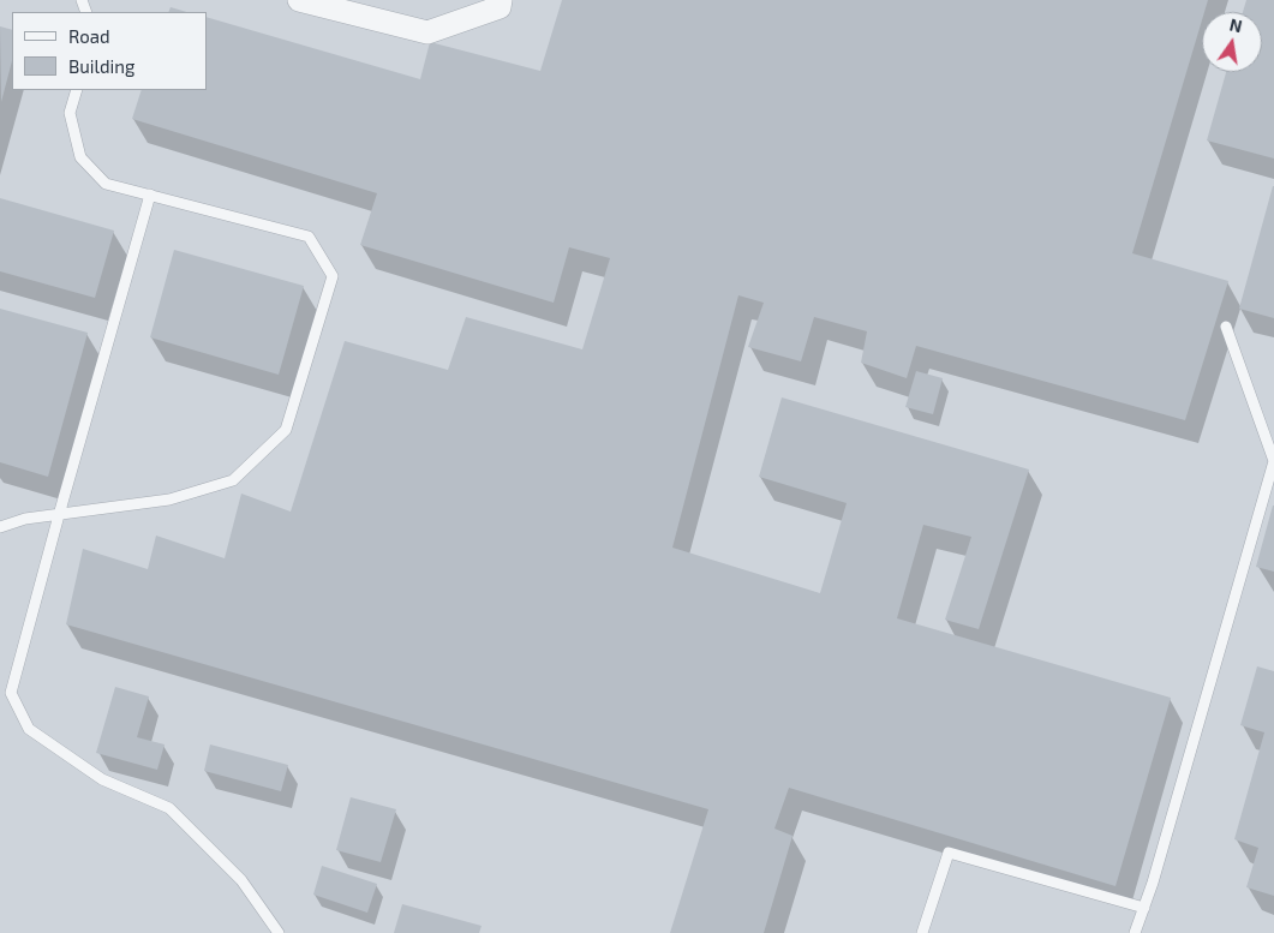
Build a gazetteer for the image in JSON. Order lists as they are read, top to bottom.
{
  "legend": ["Road", "Building"],
  "north": "top"
}
